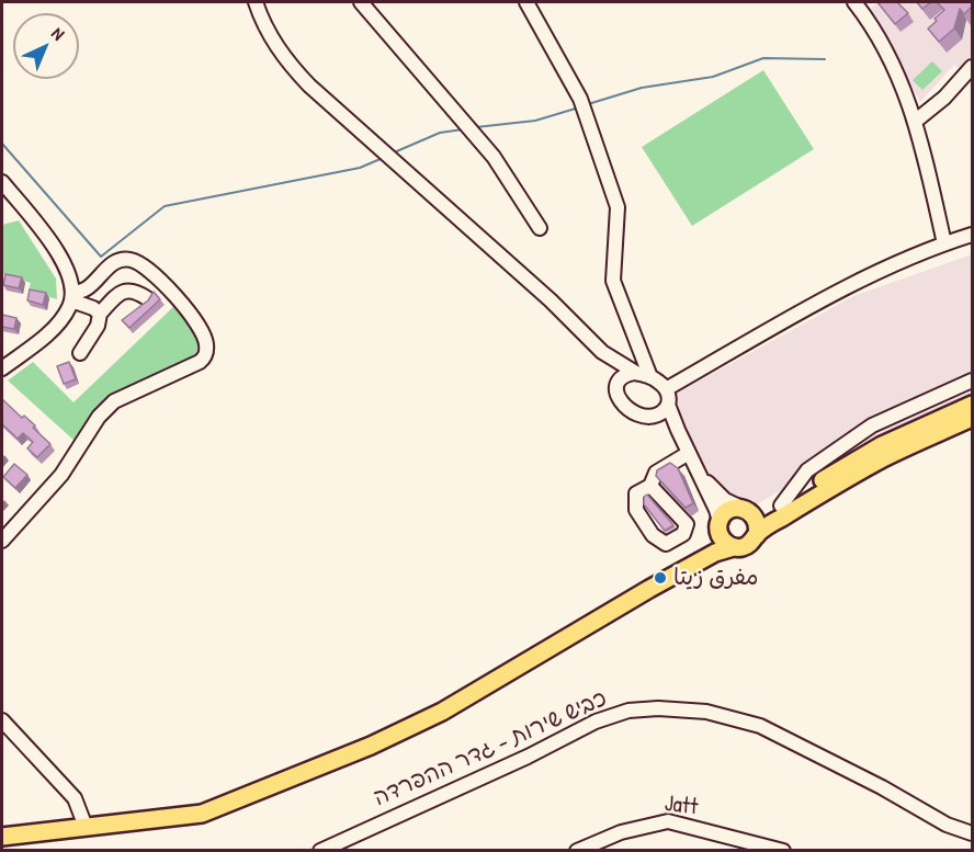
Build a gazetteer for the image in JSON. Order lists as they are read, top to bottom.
{
  "streets": {
    "street": ["כביש שירות - גדר ההפרדה", "Jatt"]
  },
  "places": ["مفرق زيتا"],
  "north": "top right"
}
